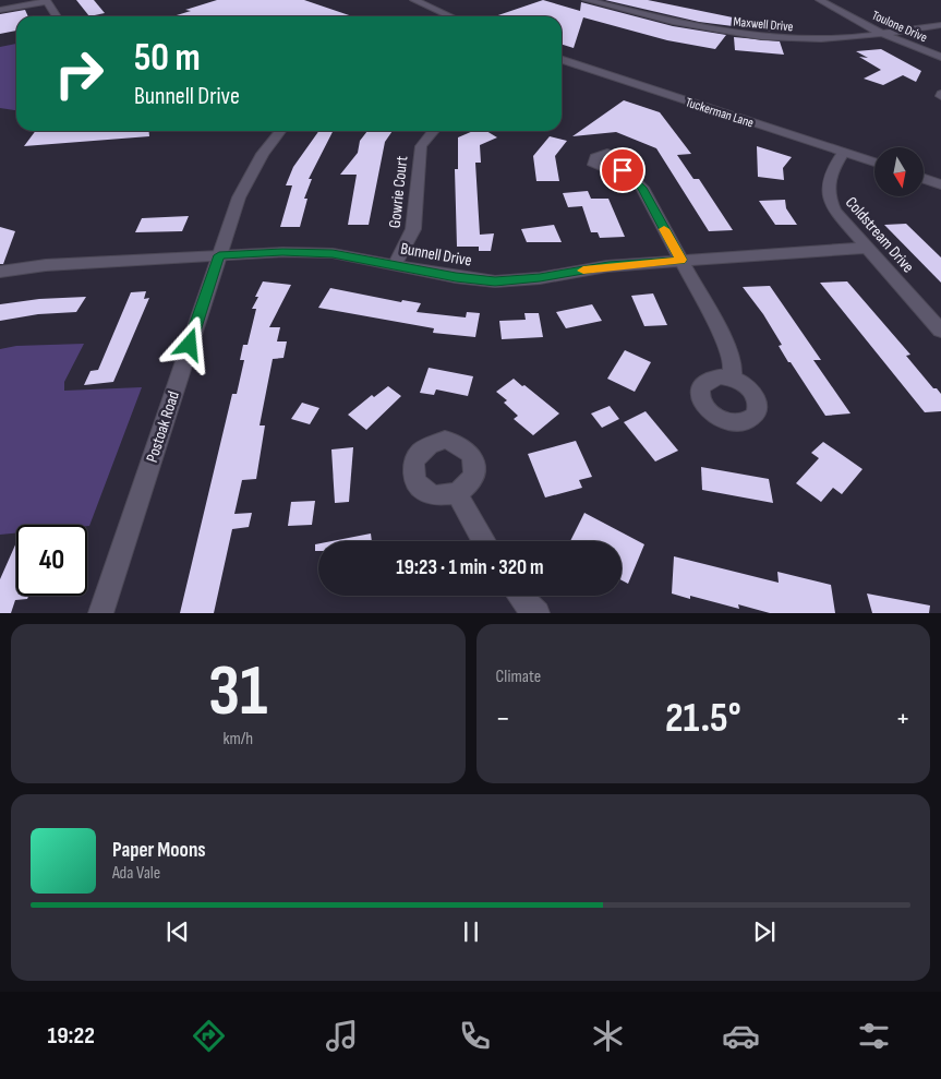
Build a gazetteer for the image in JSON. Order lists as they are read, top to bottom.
{
  "streets": {
    "street": [
      "Maxwell Drive",
      "Toulone Drive",
      "Tuckerman Lane",
      "Gowrie Court",
      "Coldstream Drive",
      "Bunnell Drive",
      "Postoak Road"
    ]
  },
  "crossings": [
    ["Maxwell Drive", "Toulone Drive"],
    ["Tuckerman Lane", "Coldstream Drive"],
    ["Gowrie Court", "Bunnell Drive"],
    ["Coldstream Drive", "Bunnell Drive"],
    ["Bunnell Drive", "Postoak Road"]
  ],
  "north": "bottom",
  "page": {
    "turn": ["50 m", "Bunnell Drive"],
    "limit": "40",
    "trip": "19:23 · 1 min · 320 m",
    "tile": [
      ["31", "km/h"],
      "Climate"
    ],
    "heat": ["−", "21.5°", "+"],
    "song": ["Paper Moons", "Ada Vale"],
    "tabs": "19:22"
  }
}
